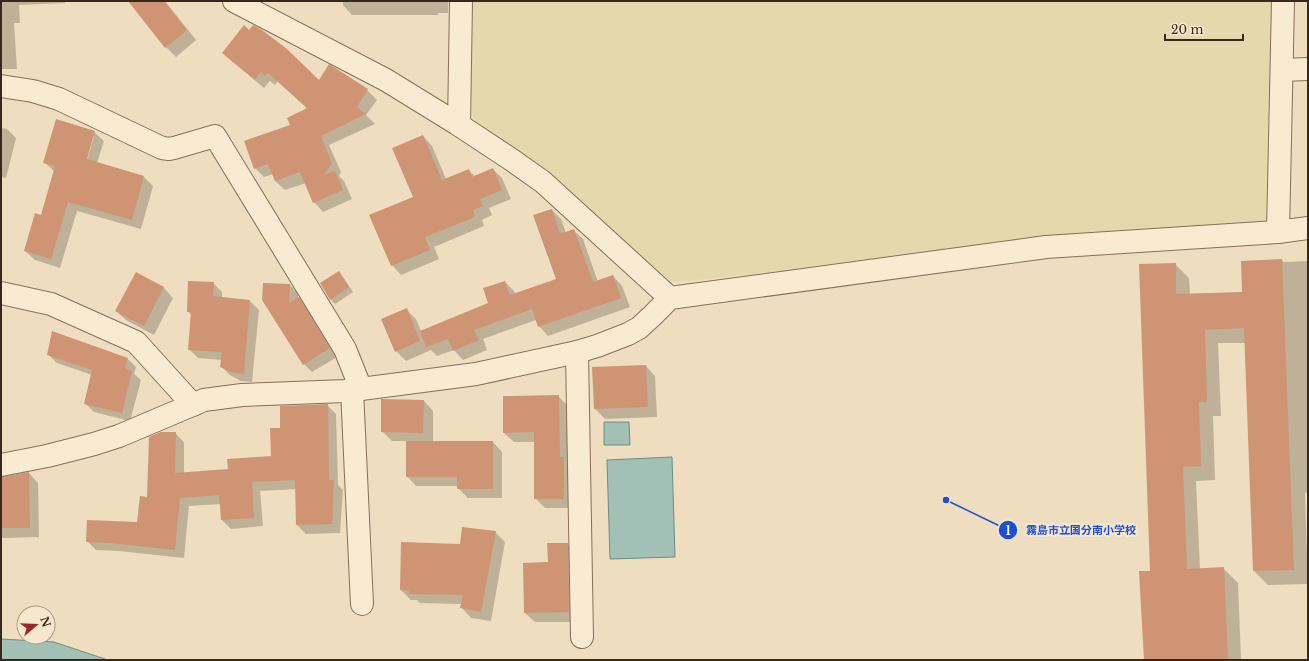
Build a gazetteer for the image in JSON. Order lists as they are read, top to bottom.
{
  "places": ["霧島市立国分南小学校"],
  "scale_bar": "20 m",
  "north": "right"
}
